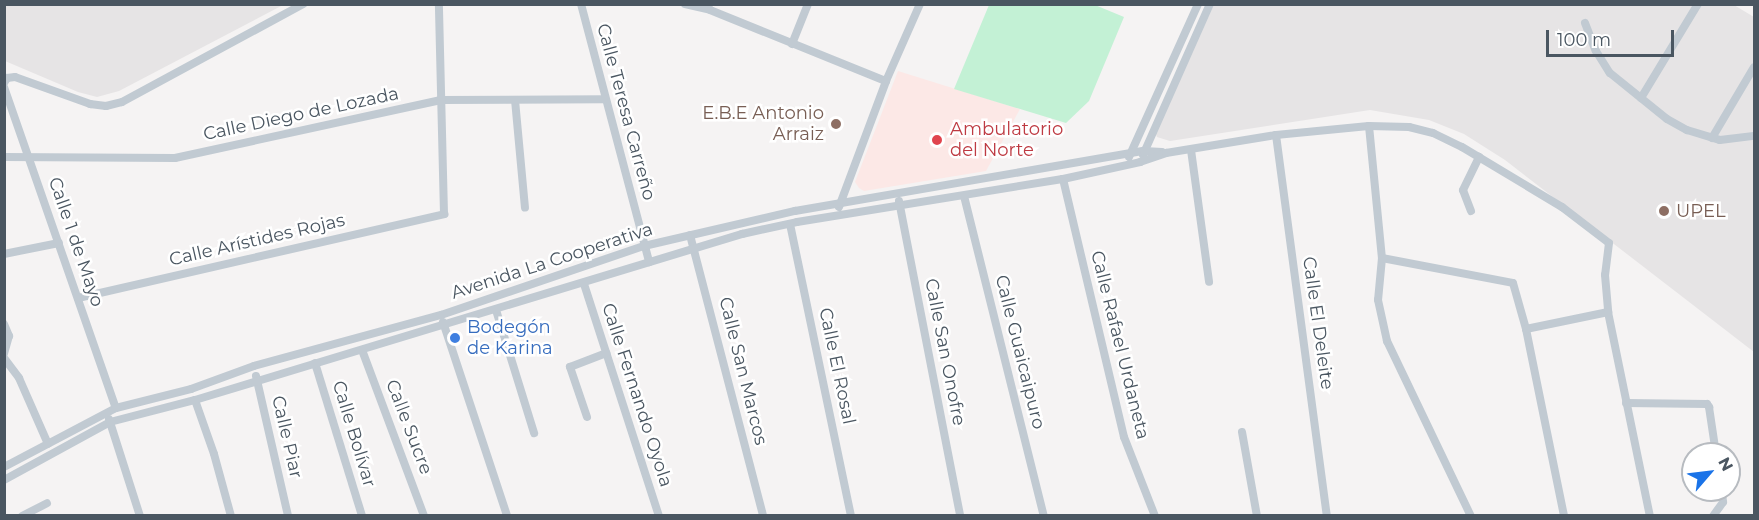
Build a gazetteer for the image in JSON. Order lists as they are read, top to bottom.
{
  "streets": {
    "street": [
      "Calle Teresa Carreño",
      "Calle Diego de Lozada",
      "Calle Arístides Rojas",
      "Calle 1 de Mayo",
      "Avenida La Cooperativa",
      "Calle El Deleite",
      "Calle Rafael Urdaneta",
      "Calle San Onofre",
      "Calle Guaicaipuro",
      "Calle El Rosal",
      "Calle San Marcos",
      "Calle Fernando Oyola",
      "Calle Sucre",
      "Calle Bolívar",
      "Calle Piar"
    ]
  },
  "crossings": [
    ["Calle Teresa Carreño", "Calle Diego de Lozada"],
    ["Calle Teresa Carreño", "Avenida La Cooperativa"],
    ["Calle Diego de Lozada", "Calle Arístides Rojas"],
    ["Calle Diego de Lozada", "Calle 1 de Mayo"],
    ["Calle Arístides Rojas", "Calle 1 de Mayo"],
    ["Calle 1 de Mayo", "Avenida La Cooperativa"],
    ["Avenida La Cooperativa", "Calle El Deleite"],
    ["Avenida La Cooperativa", "Calle Rafael Urdaneta"],
    ["Avenida La Cooperativa", "Calle San Onofre"],
    ["Avenida La Cooperativa", "Calle Guaicaipuro"],
    ["Avenida La Cooperativa", "Calle El Rosal"],
    ["Avenida La Cooperativa", "Calle San Marcos"],
    ["Avenida La Cooperativa", "Calle Fernando Oyola"],
    ["Avenida La Cooperativa", "Calle Sucre"],
    ["Avenida La Cooperativa", "Calle Bolívar"],
    ["Avenida La Cooperativa", "Calle Piar"]
  ],
  "places": [
    "E.B.E Antonio Arraiz",
    "Ambulatorio del Norte",
    "UPEL",
    "Bodegón de Karina"
  ],
  "scale_bar": "100 m",
  "north": "top right"
}
